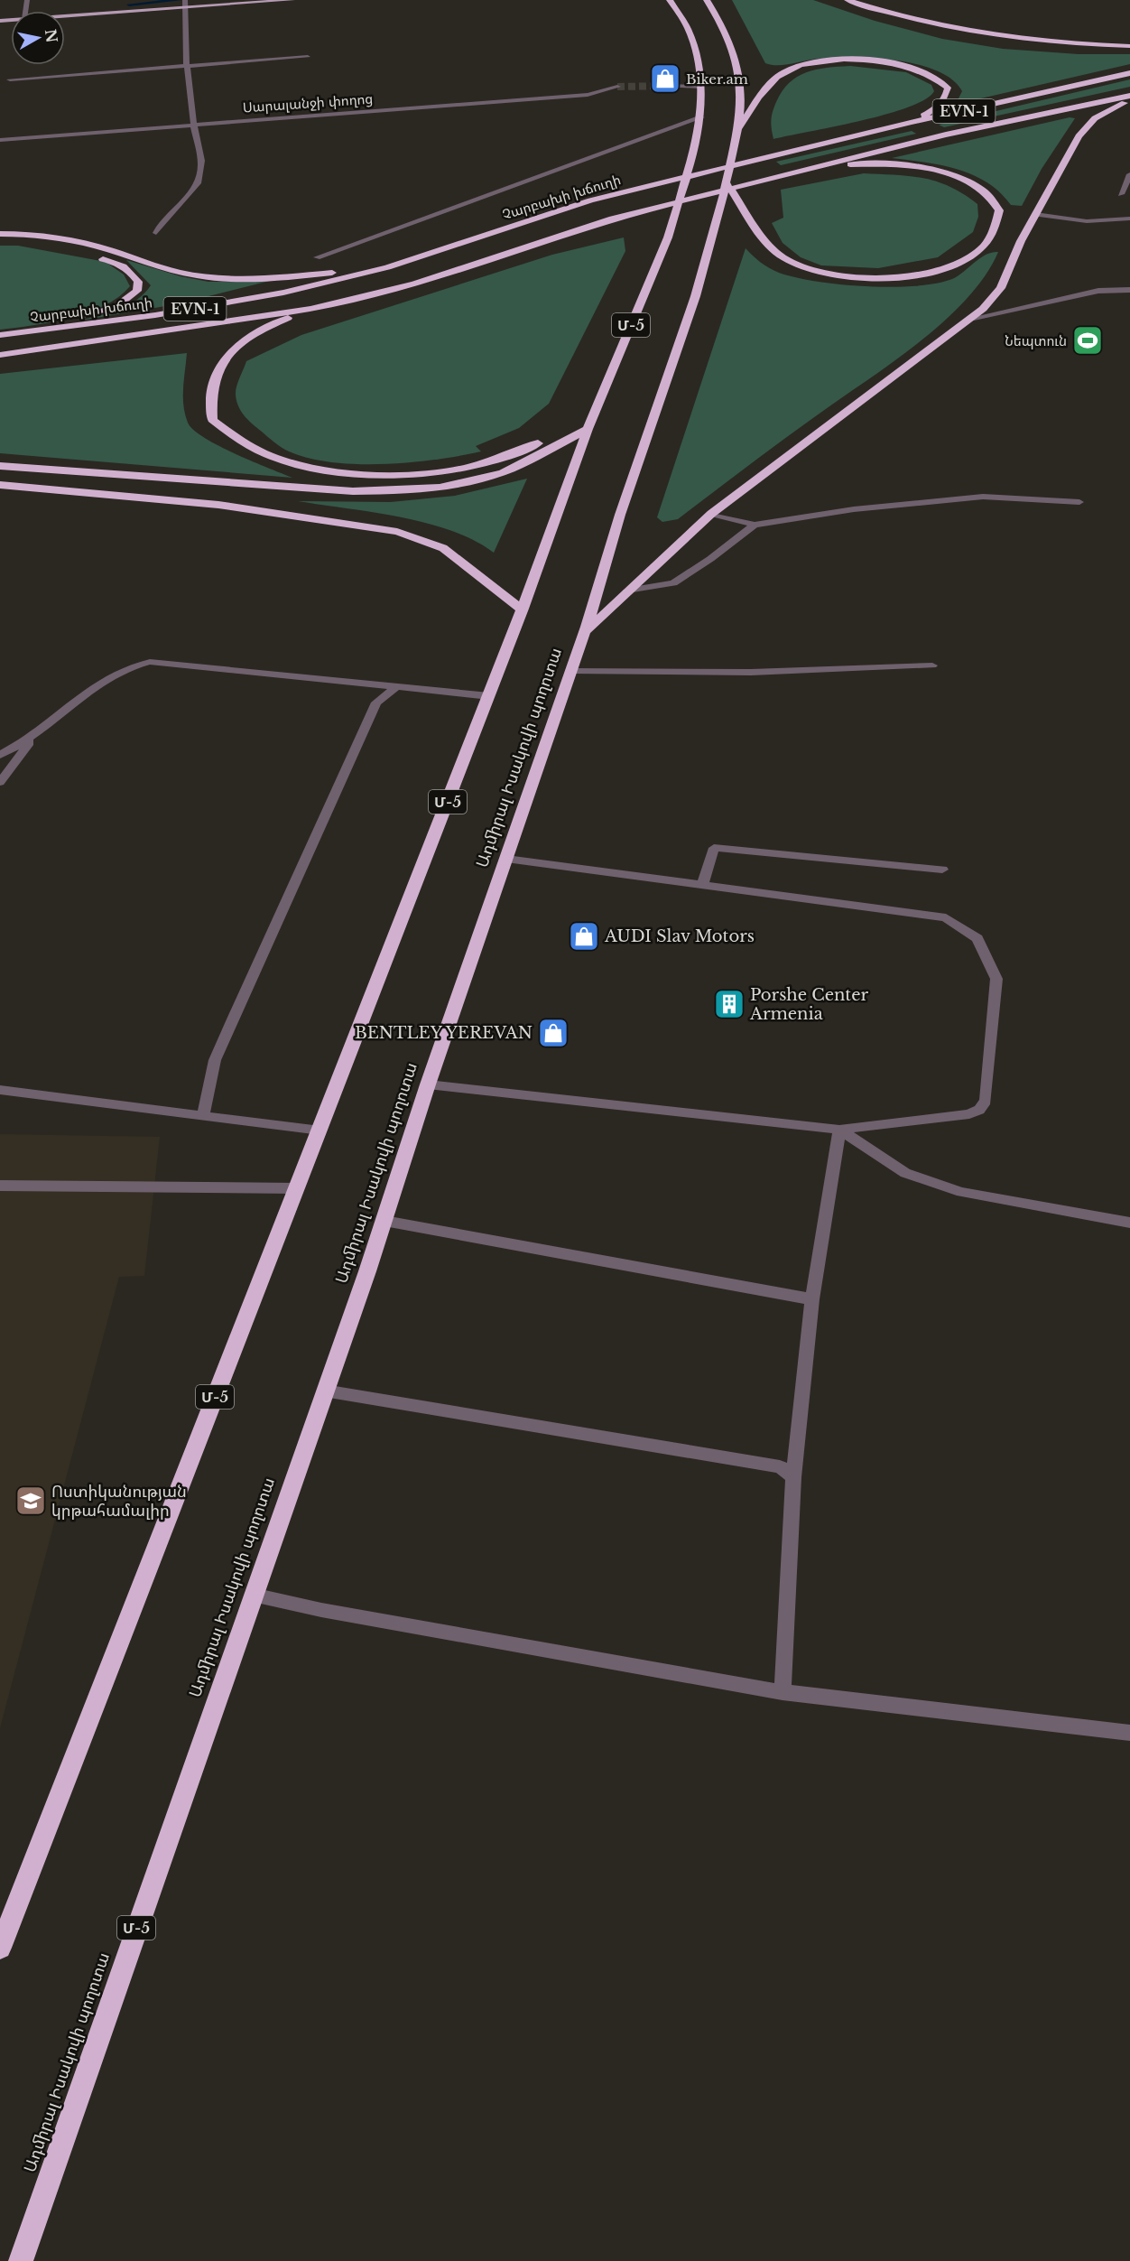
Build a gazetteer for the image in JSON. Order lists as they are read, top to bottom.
{
  "streets": {
    "highway": [
      "EVN-1",
      "Չարբախի խճուղի",
      "Մ-5",
      "Ադմիրալ Իսակովի պողոտա"
    ],
    "street": ["Սարալանջի փողոց"]
  },
  "places": {
    "shop": ["Biker.am", "AUDI Slav Motors", "BENTLEY YEREVAN"],
    "sports": ["Նեպտուն"],
    "building": ["Porshe Center Armenia"],
    "school or university": ["Ոստիկանության կրթահամալիր"]
  },
  "north": "right"
}
